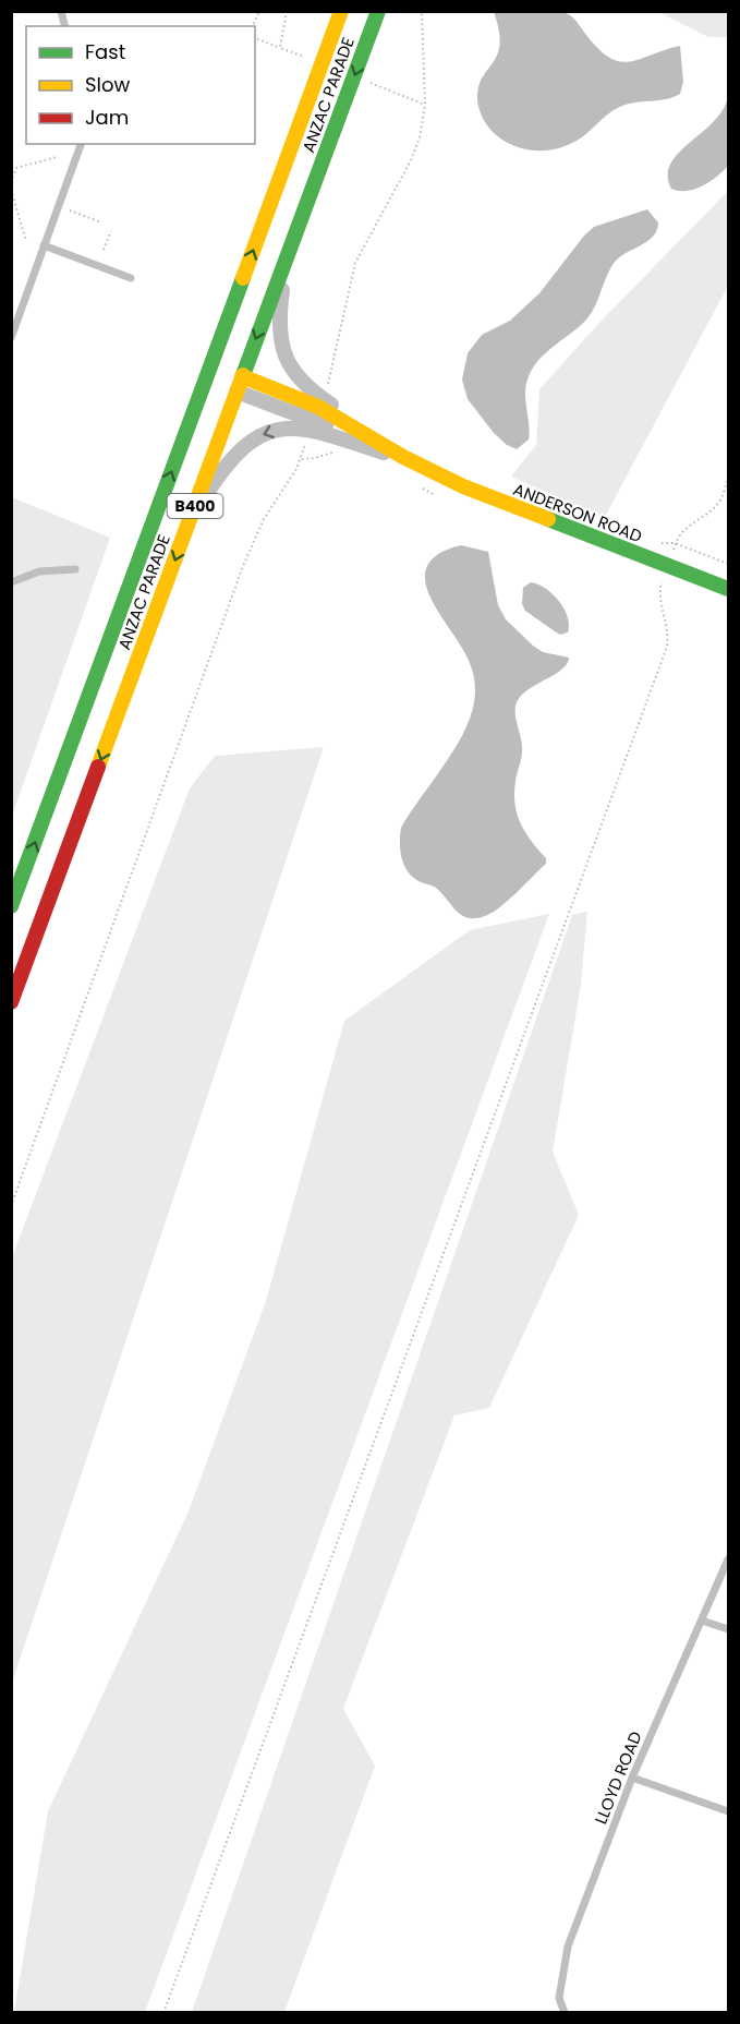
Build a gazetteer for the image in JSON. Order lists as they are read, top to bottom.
{
  "streets": {
    "main road": ["ANZAC PARADE", "B400", "ANDERSON ROAD"],
    "lane": ["LLOYD ROAD"]
  },
  "crossings": [
    ["ANZAC PARADE", "ANDERSON ROAD"]
  ],
  "legend": ["Fast", "Slow", "Jam"]
}
